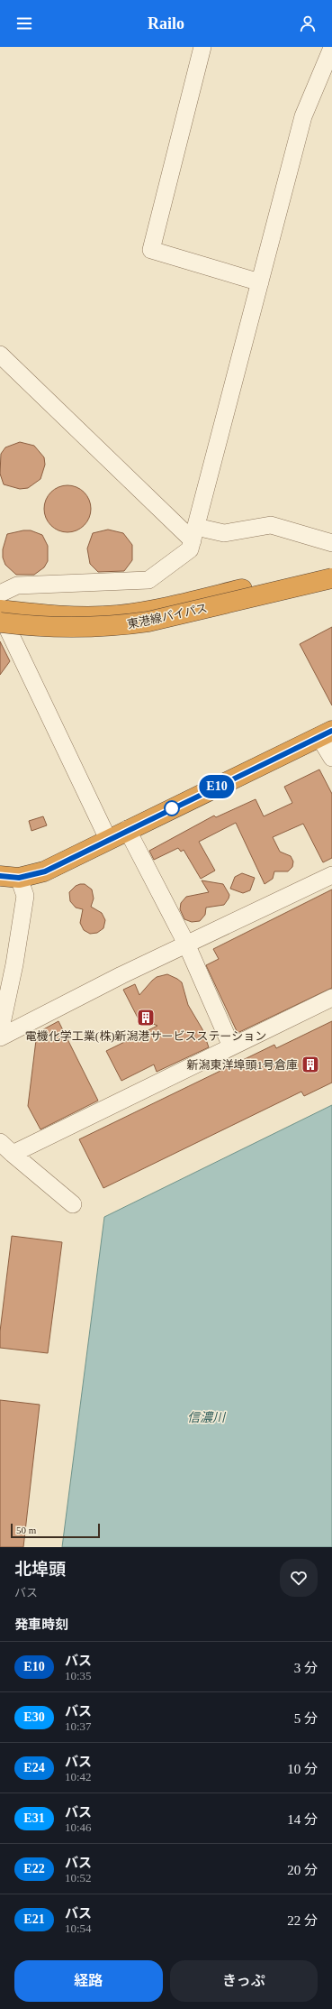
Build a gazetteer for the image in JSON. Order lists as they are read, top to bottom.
{
  "streets": {
    "highway": ["東港線バイパス"]
  },
  "water": ["信濃川"],
  "places": {
    "building": ["電機化学工業(株)新潟港サービスステーション", "新潟東洋埠頭1号倉庫"]
  },
  "lines": ["bus line E10"],
  "scale_bar": "50 m",
  "page": {
    "header": "Railo",
    "on_map": "E10",
    "scale": "50 m",
    "heading": [
      ["北埠頭", "バス"],
      "発車時刻"
    ],
    "list": [
      {
        "mark": "E10",
        "name": "バス",
        "note": "10:35",
        "value": "3 分"
      },
      {
        "mark": "E30",
        "name": "バス",
        "note": "10:37",
        "value": "5 分"
      },
      {
        "mark": "E24",
        "name": "バス",
        "note": "10:42",
        "value": "10 分"
      },
      {
        "mark": "E31",
        "name": "バス",
        "note": "10:46",
        "value": "14 分"
      },
      {
        "mark": "E22",
        "name": "バス",
        "note": "10:52",
        "value": "20 分"
      },
      {
        "mark": "E21",
        "name": "バス",
        "note": "10:54",
        "value": "22 分"
      }
    ],
    "buttons": ["経路", "きっぷ"]
  }
}
